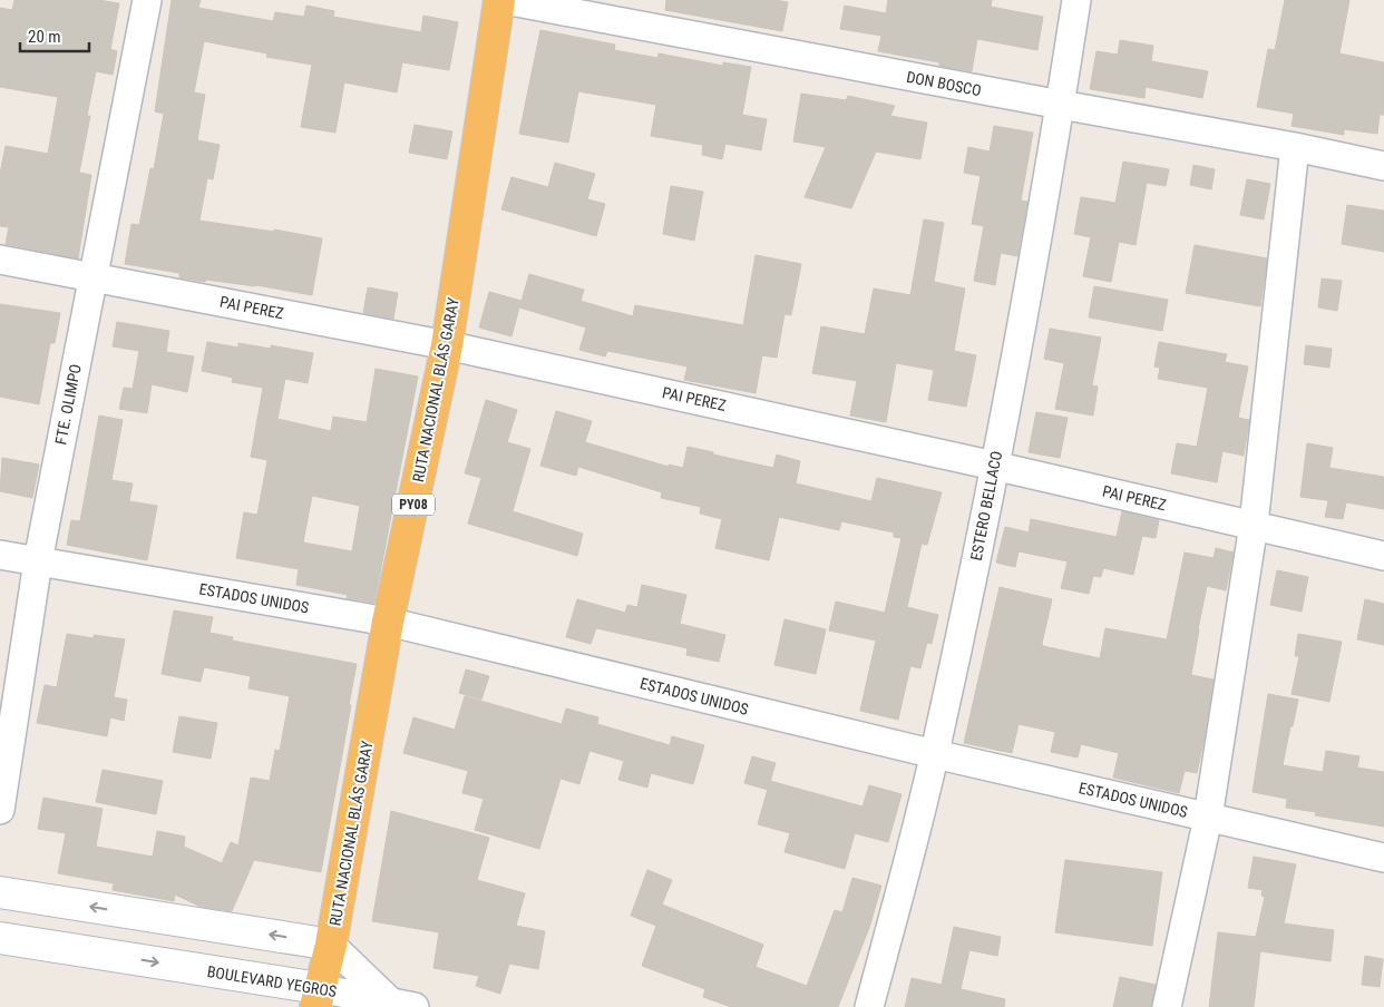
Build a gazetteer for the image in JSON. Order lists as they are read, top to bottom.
{
  "streets": {
    "highway": ["RUTA NACIONAL BLÁS GARAY", "PY08"],
    "main road": ["BOULEVARD YEGROS"],
    "street": [
      "DON BOSCO",
      "PAI PEREZ",
      "FTE. OLIMPO",
      "ESTERO BELLACO",
      "ESTADOS UNIDOS"
    ]
  },
  "crossings": [
    ["DON BOSCO", "ESTERO BELLACO"],
    ["PAI PEREZ", "RUTA NACIONAL BLÁS GARAY"],
    ["PAI PEREZ", "FTE. OLIMPO"],
    ["PAI PEREZ", "ESTERO BELLACO"],
    ["RUTA NACIONAL BLÁS GARAY", "ESTADOS UNIDOS"],
    ["RUTA NACIONAL BLÁS GARAY", "BOULEVARD YEGROS"],
    ["FTE. OLIMPO", "ESTADOS UNIDOS"],
    ["ESTERO BELLACO", "ESTADOS UNIDOS"]
  ],
  "one_way": ["BOULEVARD YEGROS"],
  "scale_bar": "20 m"
}
